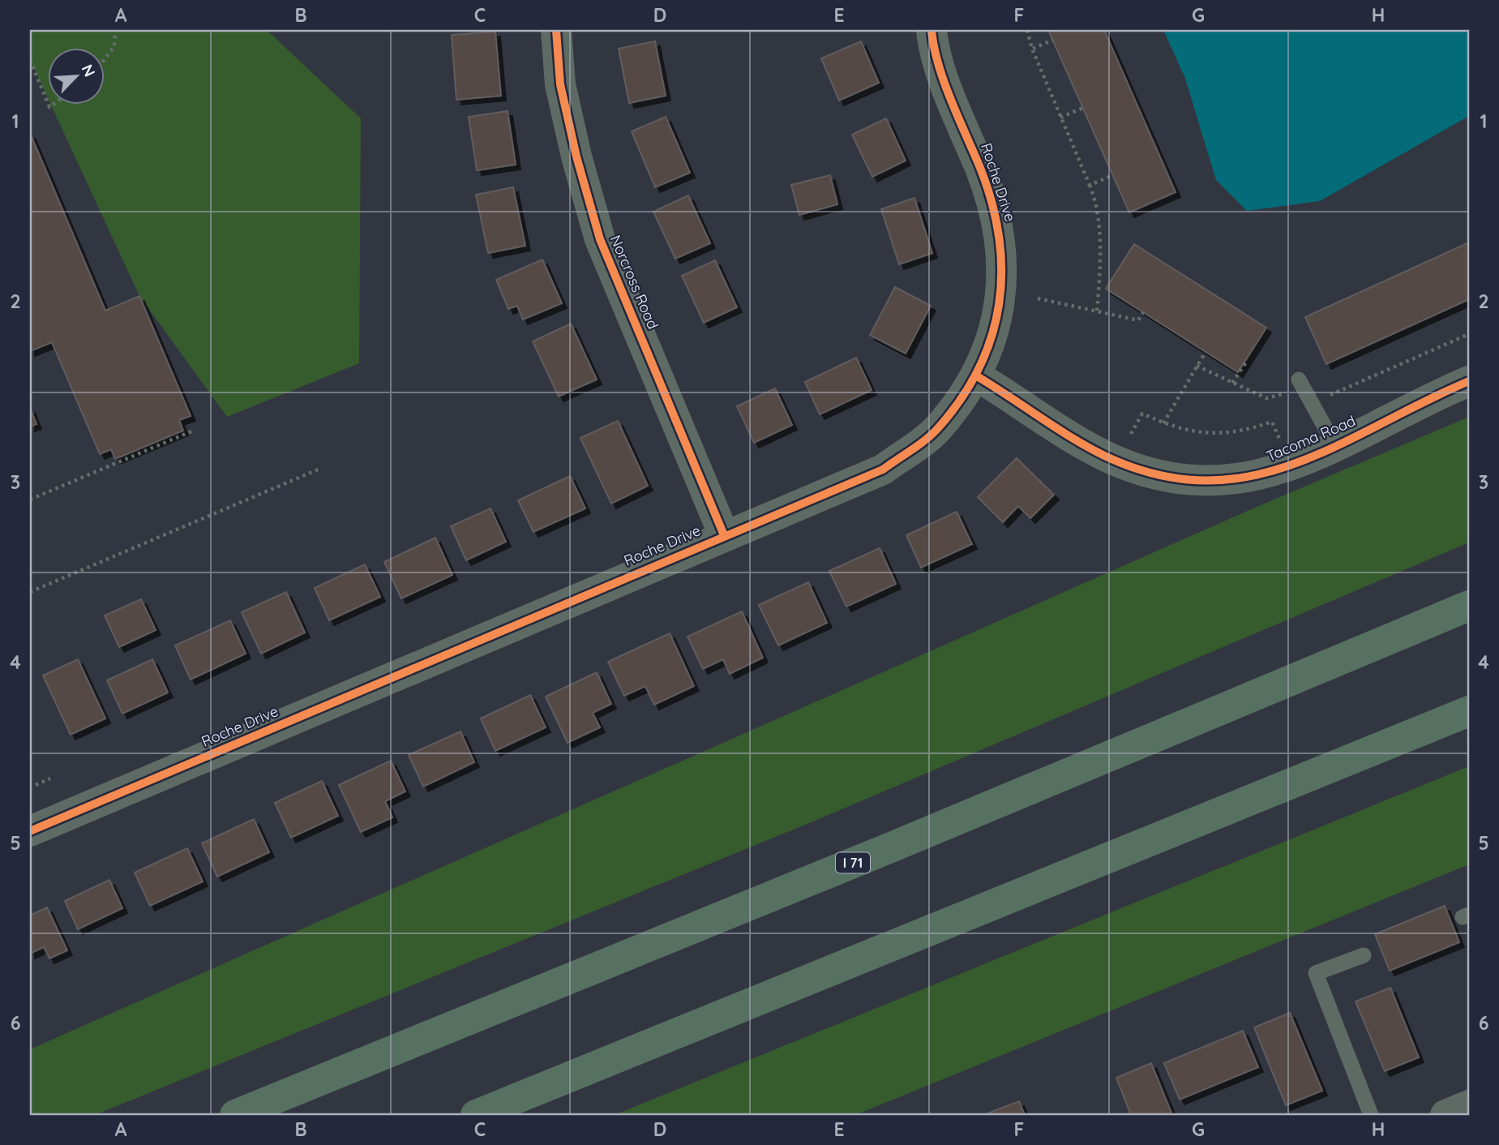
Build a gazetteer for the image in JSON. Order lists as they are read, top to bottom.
{
  "streets": {
    "highway": ["I 71"],
    "street": ["Roche Drive", "Norcross Road", "Tacoma Road"]
  },
  "crossings": [
    ["Roche Drive", "Norcross Road"],
    ["Roche Drive", "Tacoma Road"]
  ],
  "north": "top right",
  "grid": {
    "columns": [
      "A",
      "B",
      "C",
      "D",
      "E",
      "F",
      "G",
      "H"
    ],
    "rows": [
      "1",
      "2",
      "3",
      "4",
      "5",
      "6"
    ]
  }
}
